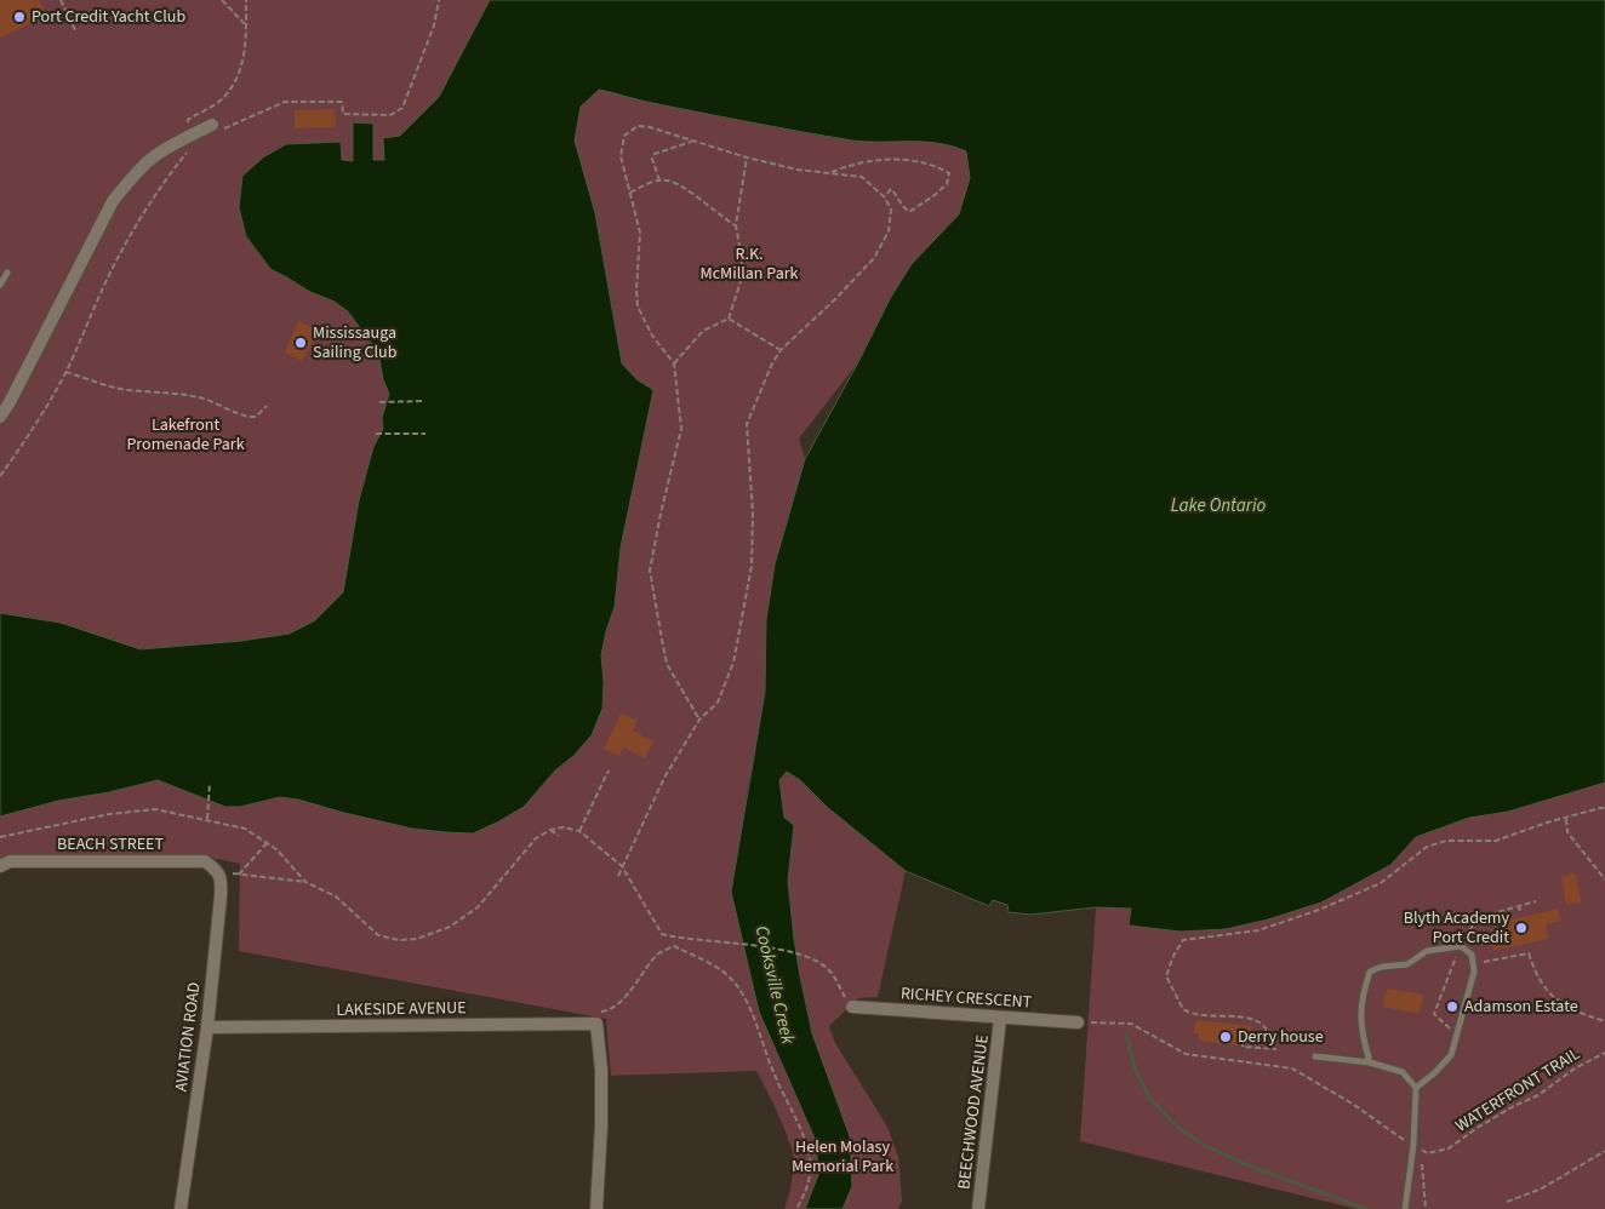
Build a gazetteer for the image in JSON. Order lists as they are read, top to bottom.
{
  "streets": {
    "street": [
      "BEACH STREET",
      "RICHEY CRESCENT",
      "LAKESIDE AVENUE",
      "AVIATION ROAD",
      "BEECHWOOD AVENUE"
    ],
    "path": ["WATERFRONT TRAIL"]
  },
  "crossings": [
    ["BEACH STREET", "AVIATION ROAD"],
    ["RICHEY CRESCENT", "BEECHWOOD AVENUE"],
    ["LAKESIDE AVENUE", "AVIATION ROAD"]
  ],
  "water": ["Lake Ontario", "Cooksville Creek"],
  "parks": ["R.K. McMillan Park", "Lakefront Promenade Park", "Helen Molasy Memorial Park"],
  "places": [
    "Port Credit Yacht Club",
    "Mississauga Sailing Club",
    "Blyth Academy Port Credit",
    "Adamson Estate",
    "Derry house"
  ]
}
